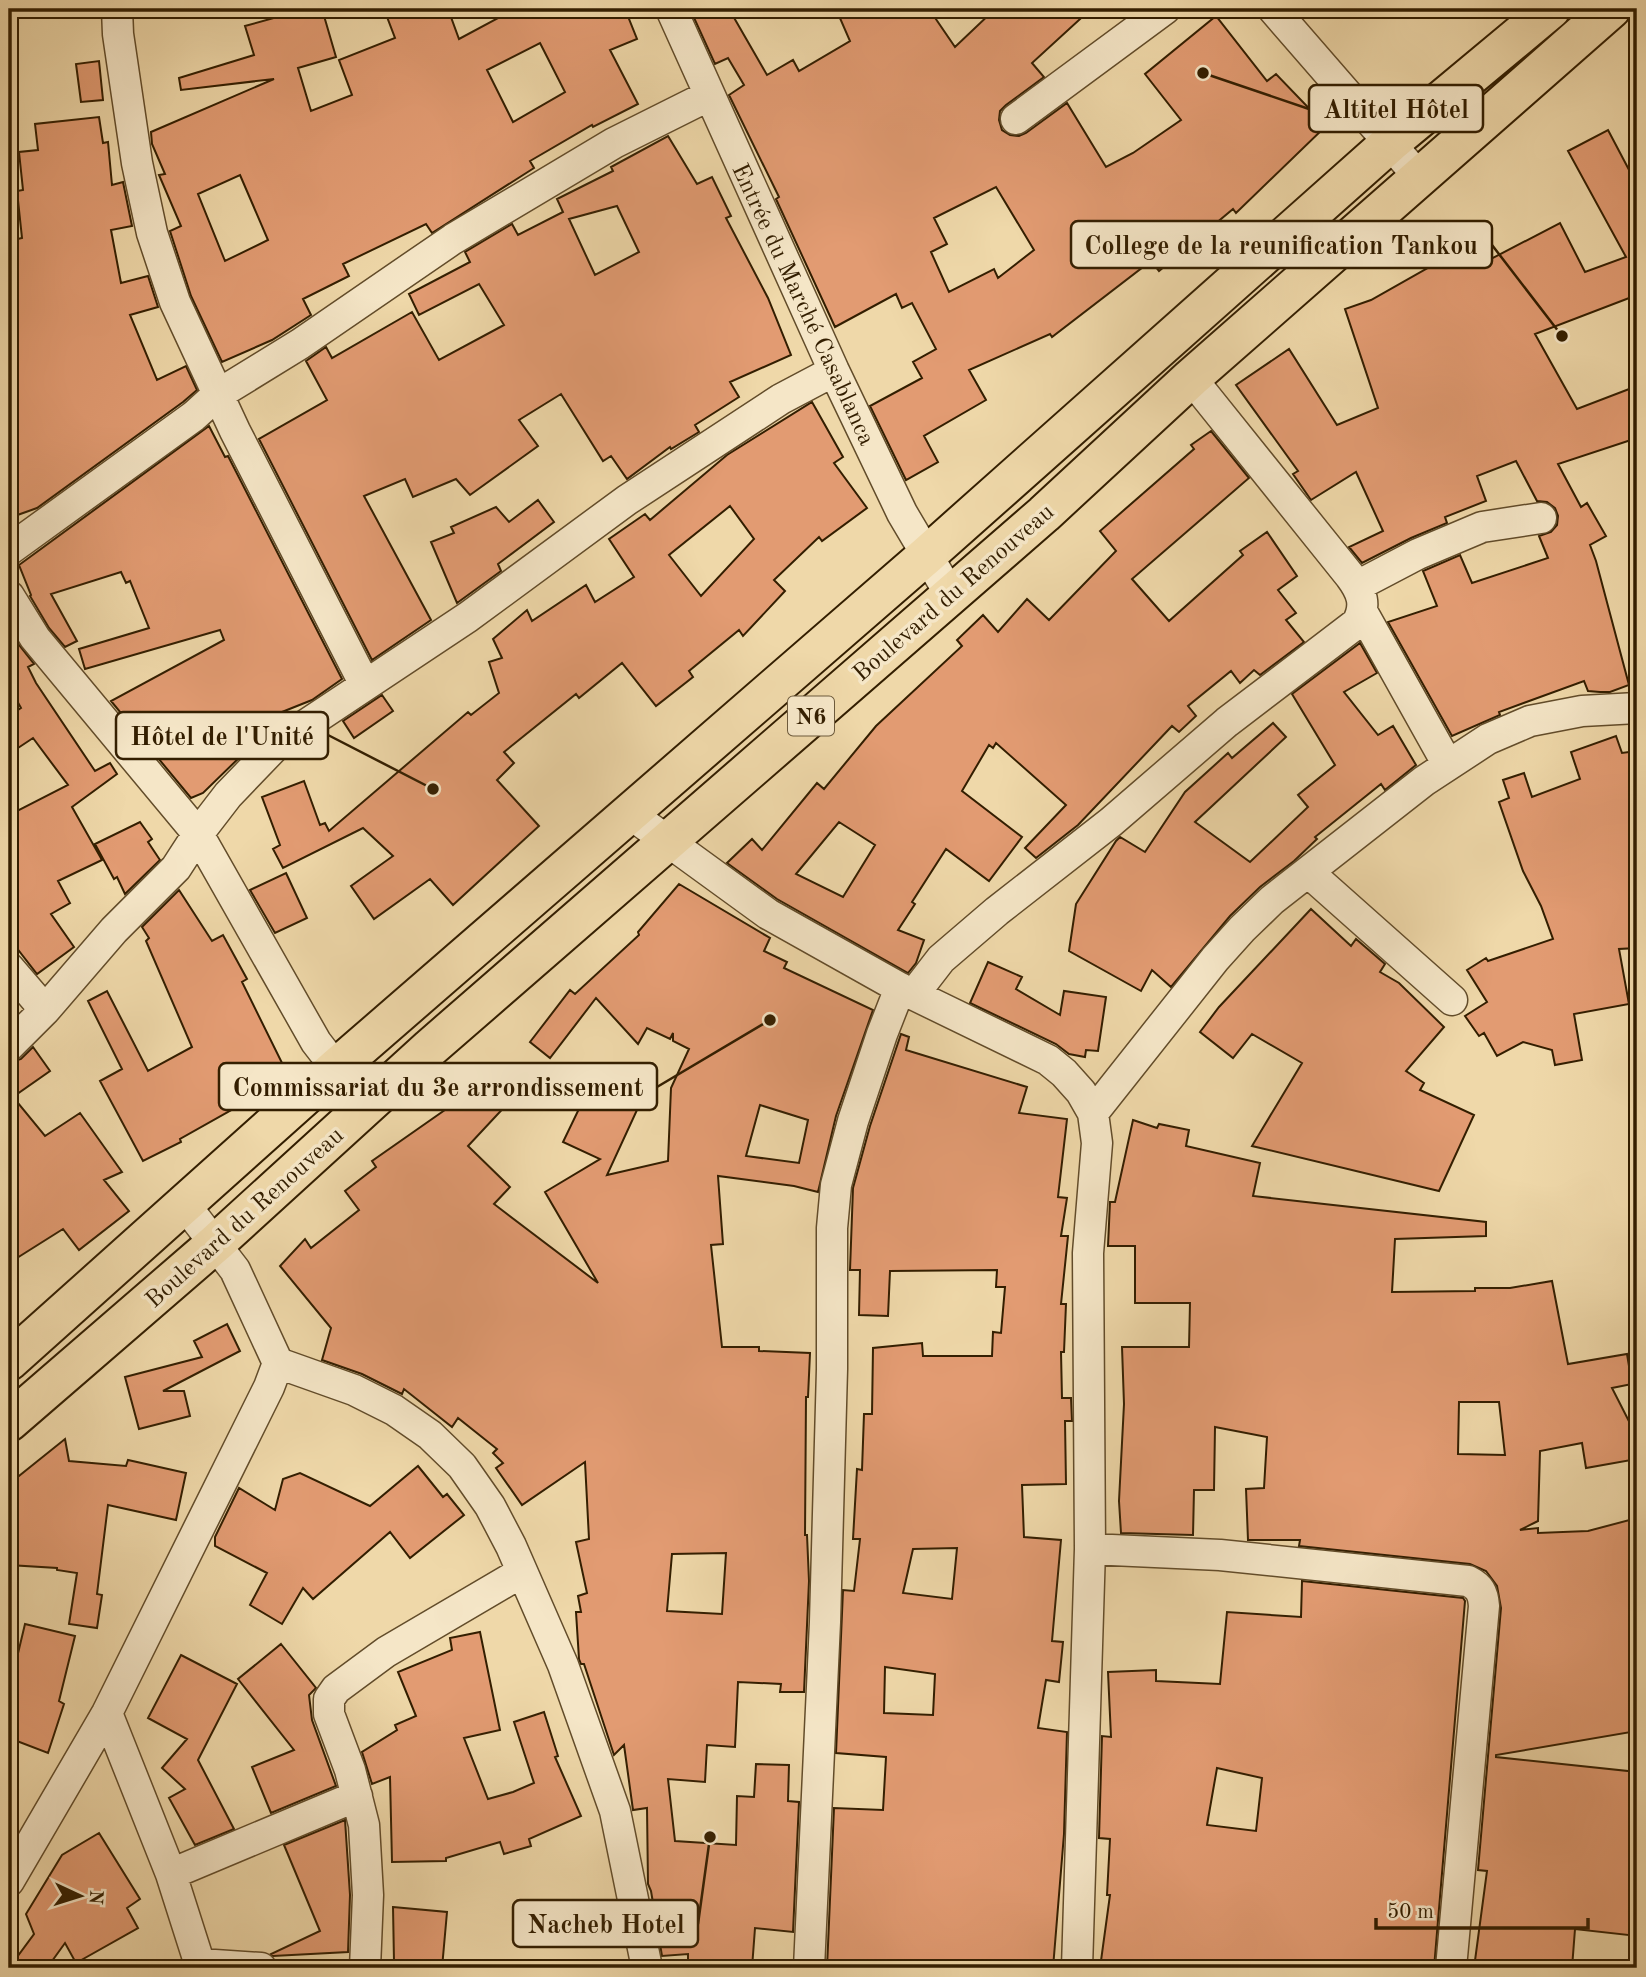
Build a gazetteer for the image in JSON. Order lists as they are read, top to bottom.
{
  "streets": {
    "highway": ["Boulevard du Renouveau", "N6"],
    "street": ["Entrée du Marché Casablanca"]
  },
  "crossings": [
    ["Entrée du Marché Casablanca", "Boulevard du Renouveau"]
  ],
  "places": [
    "Altitel Hôtel",
    "College de la reunification Tankou",
    "Hôtel de l'Unité",
    "Commissariat du 3e arrondissement",
    "Nacheb Hotel"
  ],
  "scale_bar": "50 m",
  "north": "right"
}
